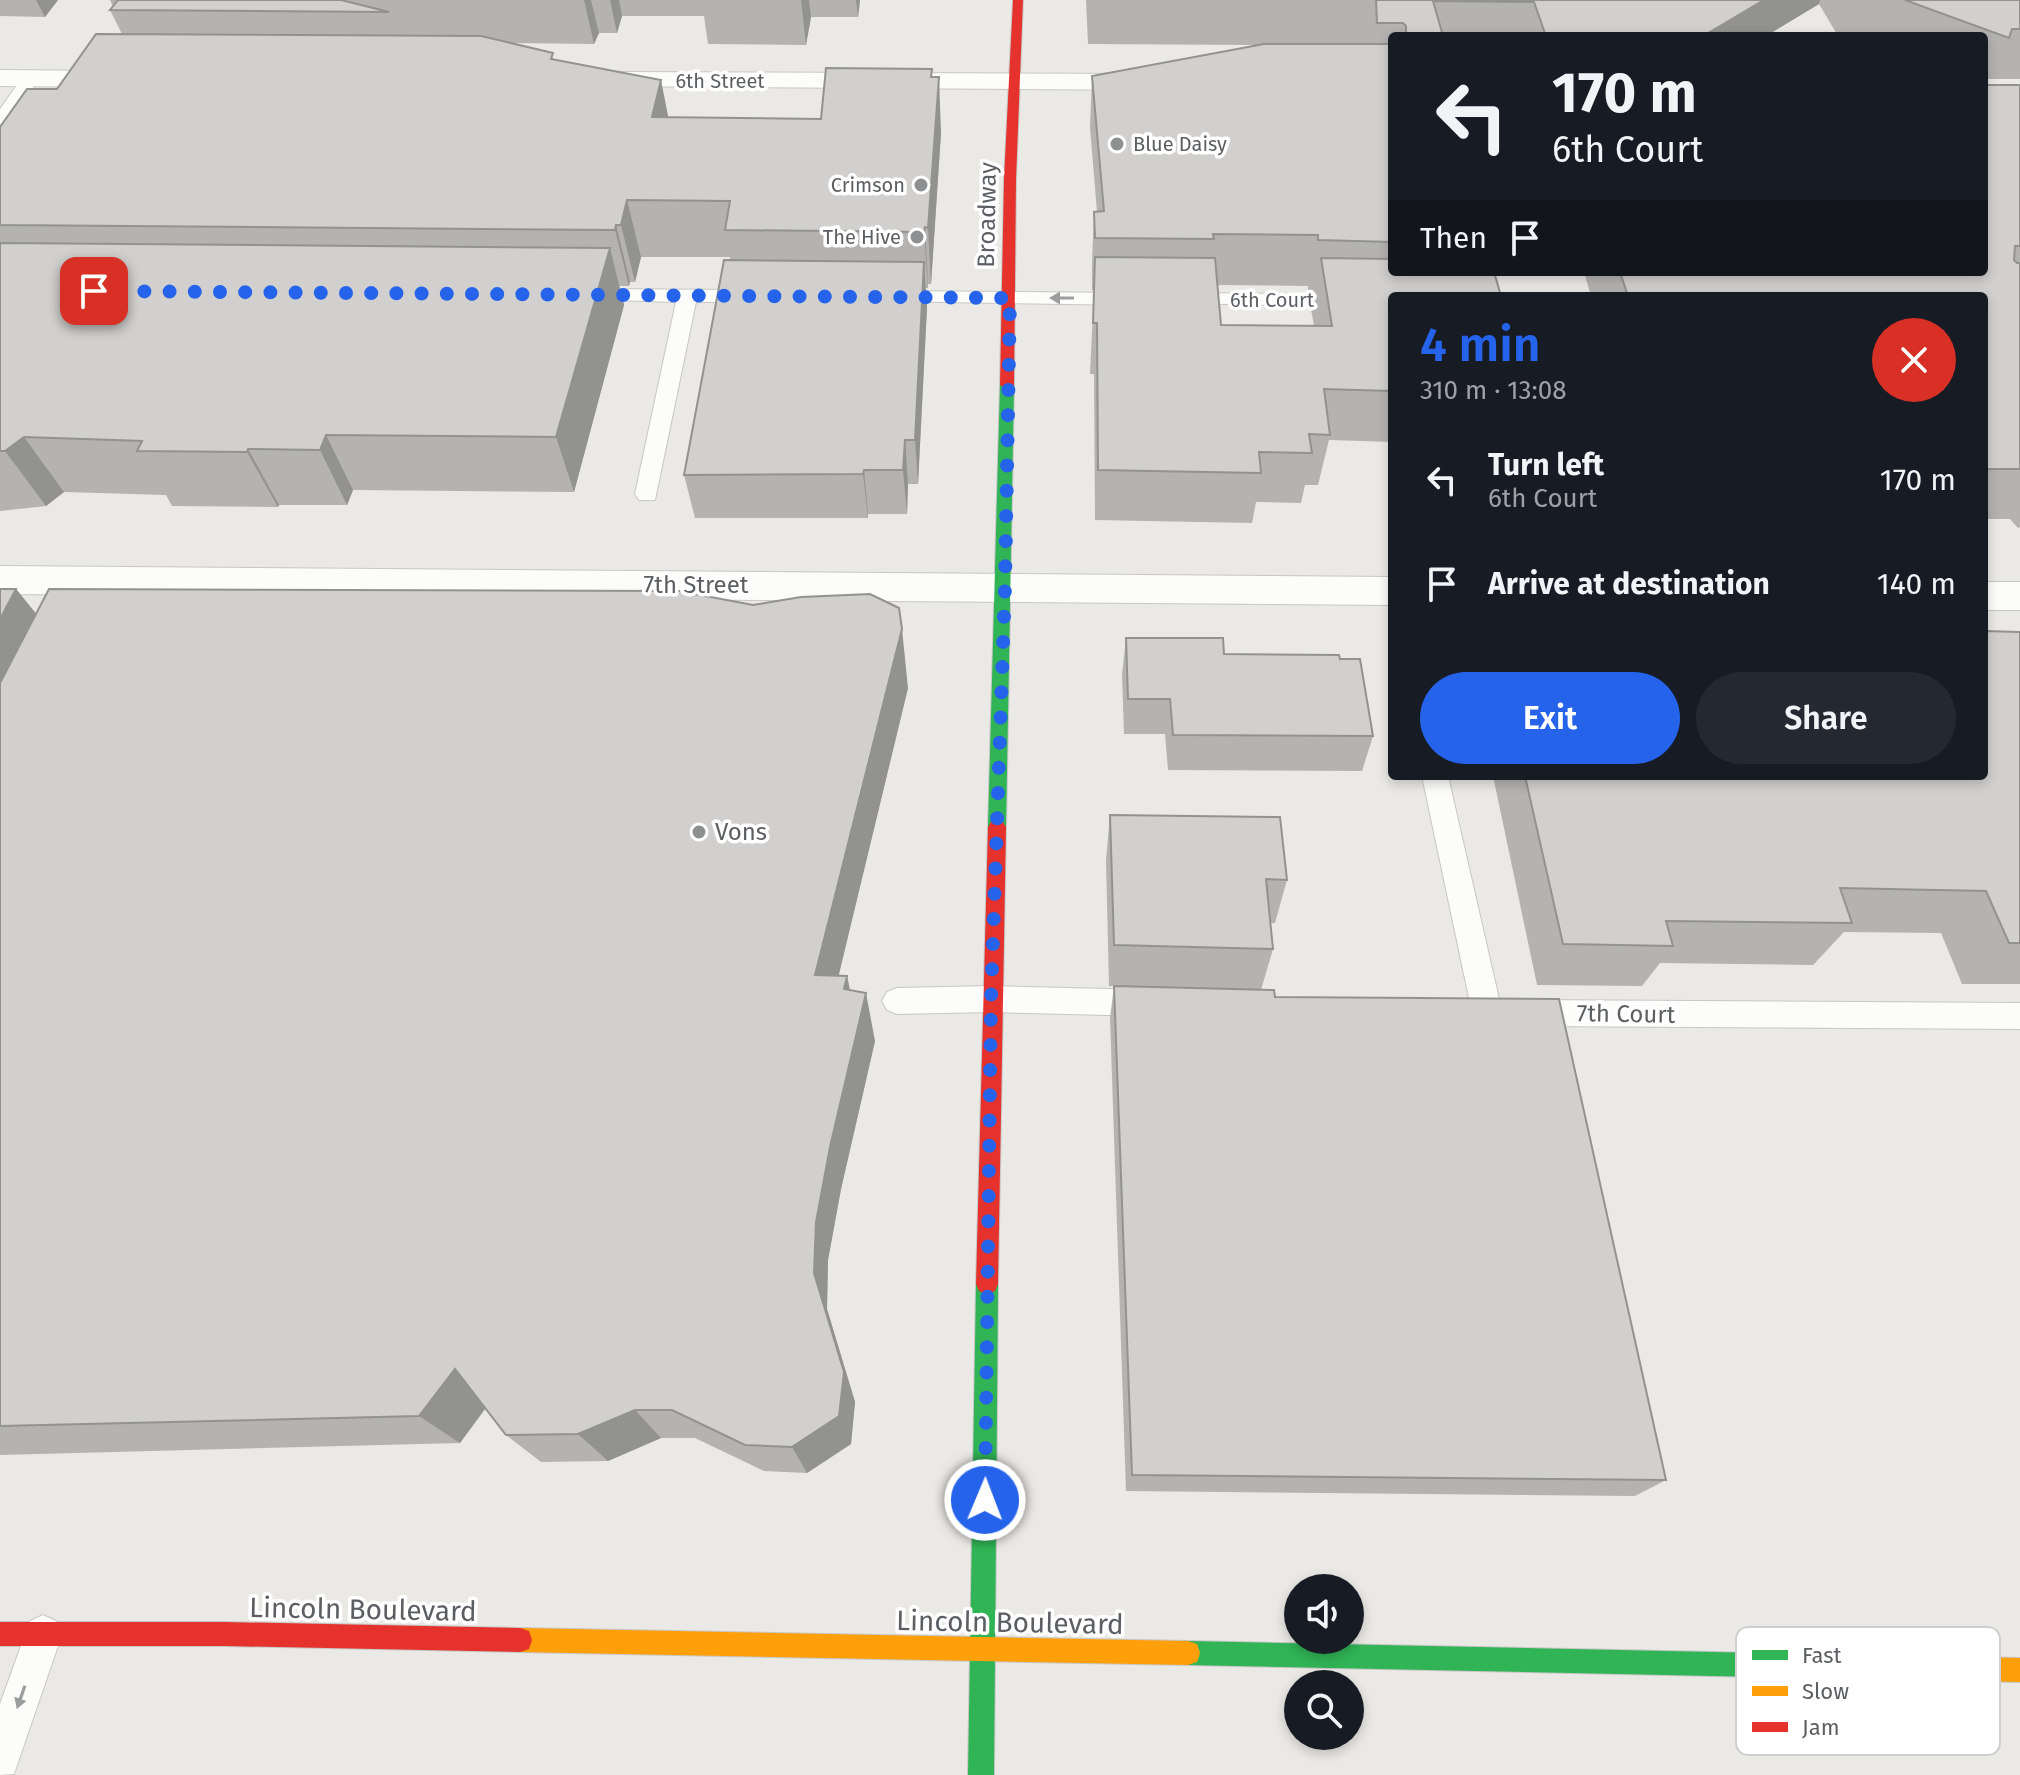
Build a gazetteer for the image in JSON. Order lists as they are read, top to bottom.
{
  "streets": {
    "street": [
      "6th Street",
      "Broadway",
      "7th Street",
      "Lincoln Boulevard"
    ],
    "lane": ["6th Court", "7th Court"]
  },
  "crossings": [
    ["6th Street", "Broadway"],
    ["Broadway", "6th Court"],
    ["Broadway", "7th Street"],
    ["Broadway", "Lincoln Boulevard"]
  ],
  "one_way": ["6th Court"],
  "places": [
    "Blue Daisy",
    "Crimson",
    "The Hive",
    "Vons"
  ],
  "legend": ["Fast", "Slow", "Jam"],
  "page": {
    "turn": ["170 m", "6th Court"],
    "then": "Then",
    "heading": ["4 min", "310 m · 13:08"],
    "list": [
      {
        "name": "Turn left",
        "note": "6th Court",
        "value": "170 m"
      },
      {
        "name": "Arrive at destination",
        "value": "140 m"
      }
    ],
    "buttons": ["Exit", "Share"]
  }
}
